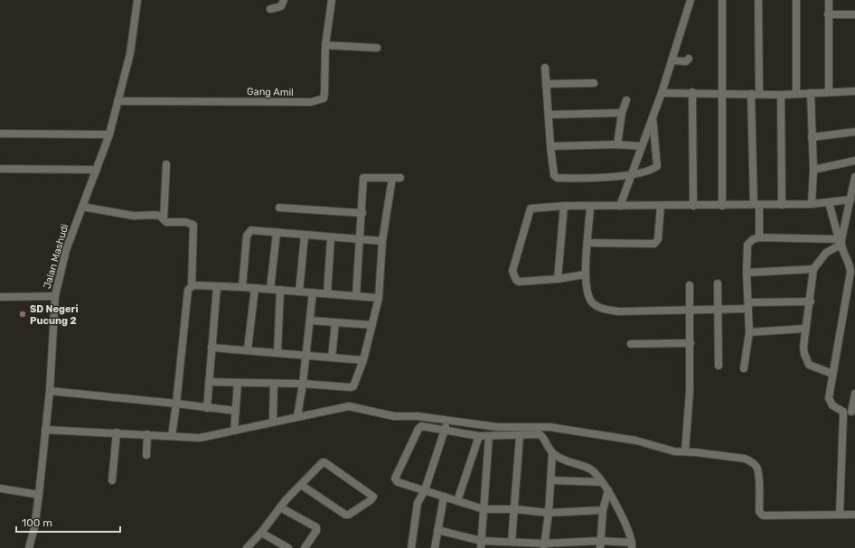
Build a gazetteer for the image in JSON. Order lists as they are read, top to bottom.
{
  "streets": {
    "street": ["Gang Amil", "Jalan Mashudi"]
  },
  "crossings": [
    ["Gang Amil", "Jalan Mashudi"]
  ],
  "places": ["SD Negeri Pucung 2"],
  "scale_bar": "100 m"
}
